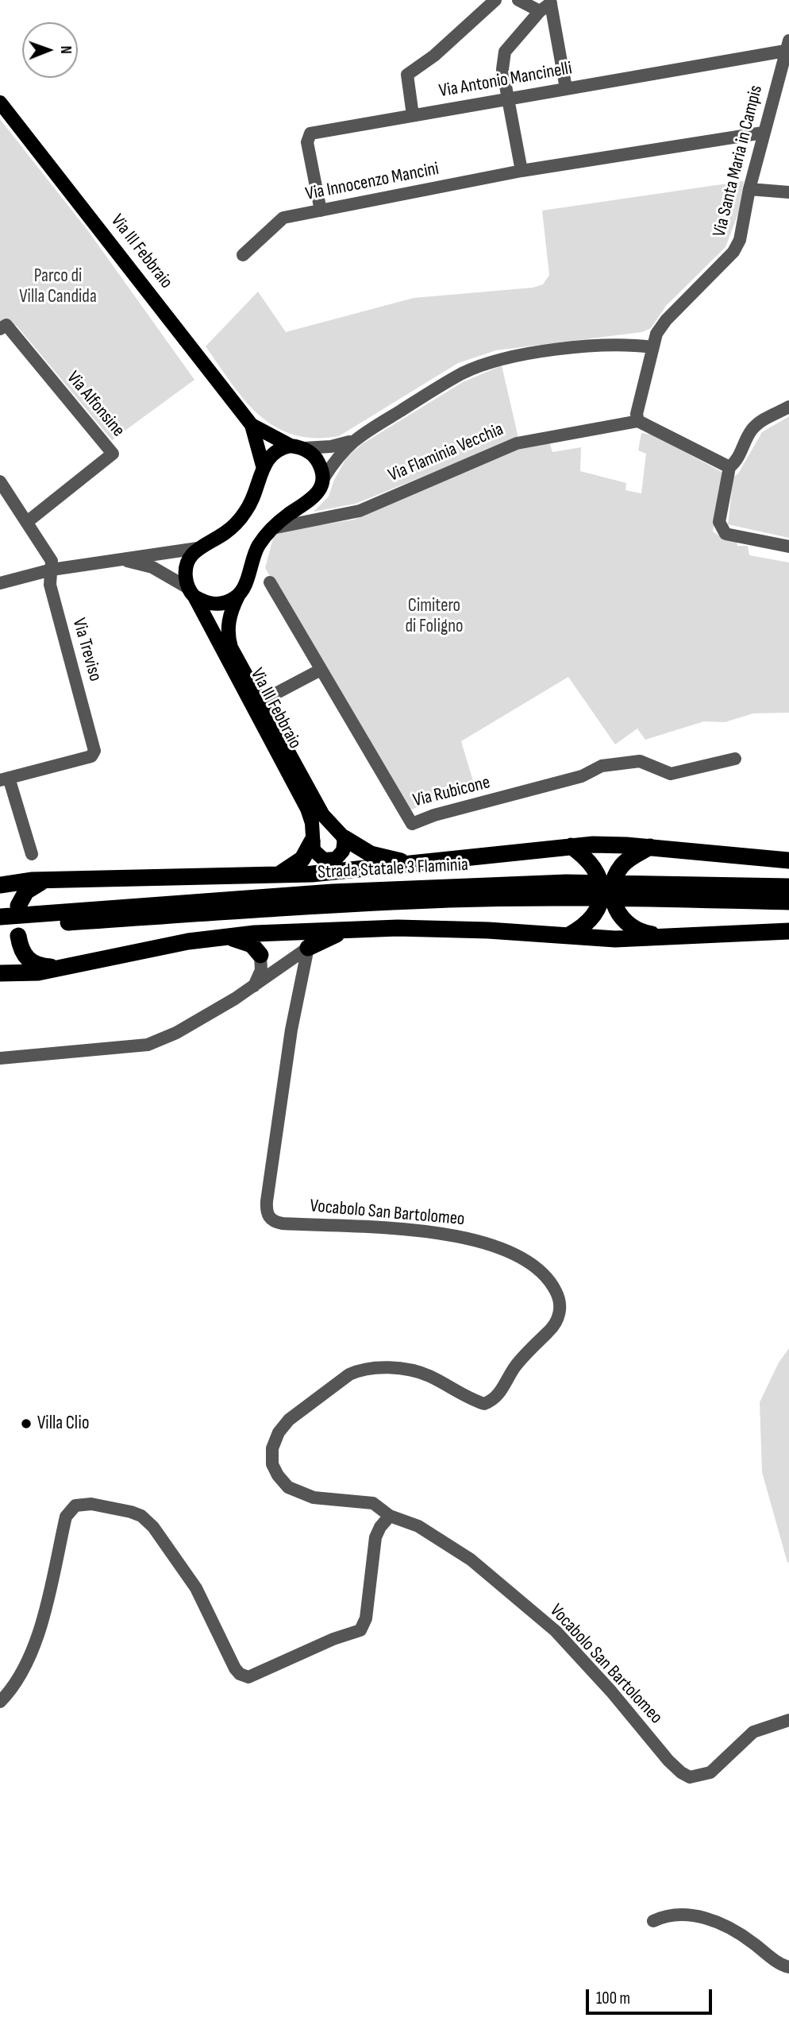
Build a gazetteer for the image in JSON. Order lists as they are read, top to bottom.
{
  "streets": {
    "highway": ["Strada Statale 3 Flaminia"],
    "main road": ["Via III Febbraio"],
    "street": [
      "Via Antonio Mancinelli",
      "Via Santa Maria in Campis",
      "Via Innocenzo Mancini",
      "Via Alfonsine",
      "Via Flaminia Vecchia",
      "Via Treviso",
      "Via Rubicone",
      "Vocabolo San Bartolomeo"
    ]
  },
  "crossings": [
    ["Via Antonio Mancinelli", "Via Santa Maria in Campis"],
    ["Via Antonio Mancinelli", "Via Innocenzo Mancini"],
    ["Via Santa Maria in Campis", "Via Innocenzo Mancini"],
    ["Via Santa Maria in Campis", "Via Flaminia Vecchia"],
    ["Via Alfonsine", "Via Treviso"]
  ],
  "parks": ["Parco di Villa Candida", "Cimitero di Foligno"],
  "places": ["Villa Clio"],
  "scale_bar": "100 m",
  "north": "right"
}
